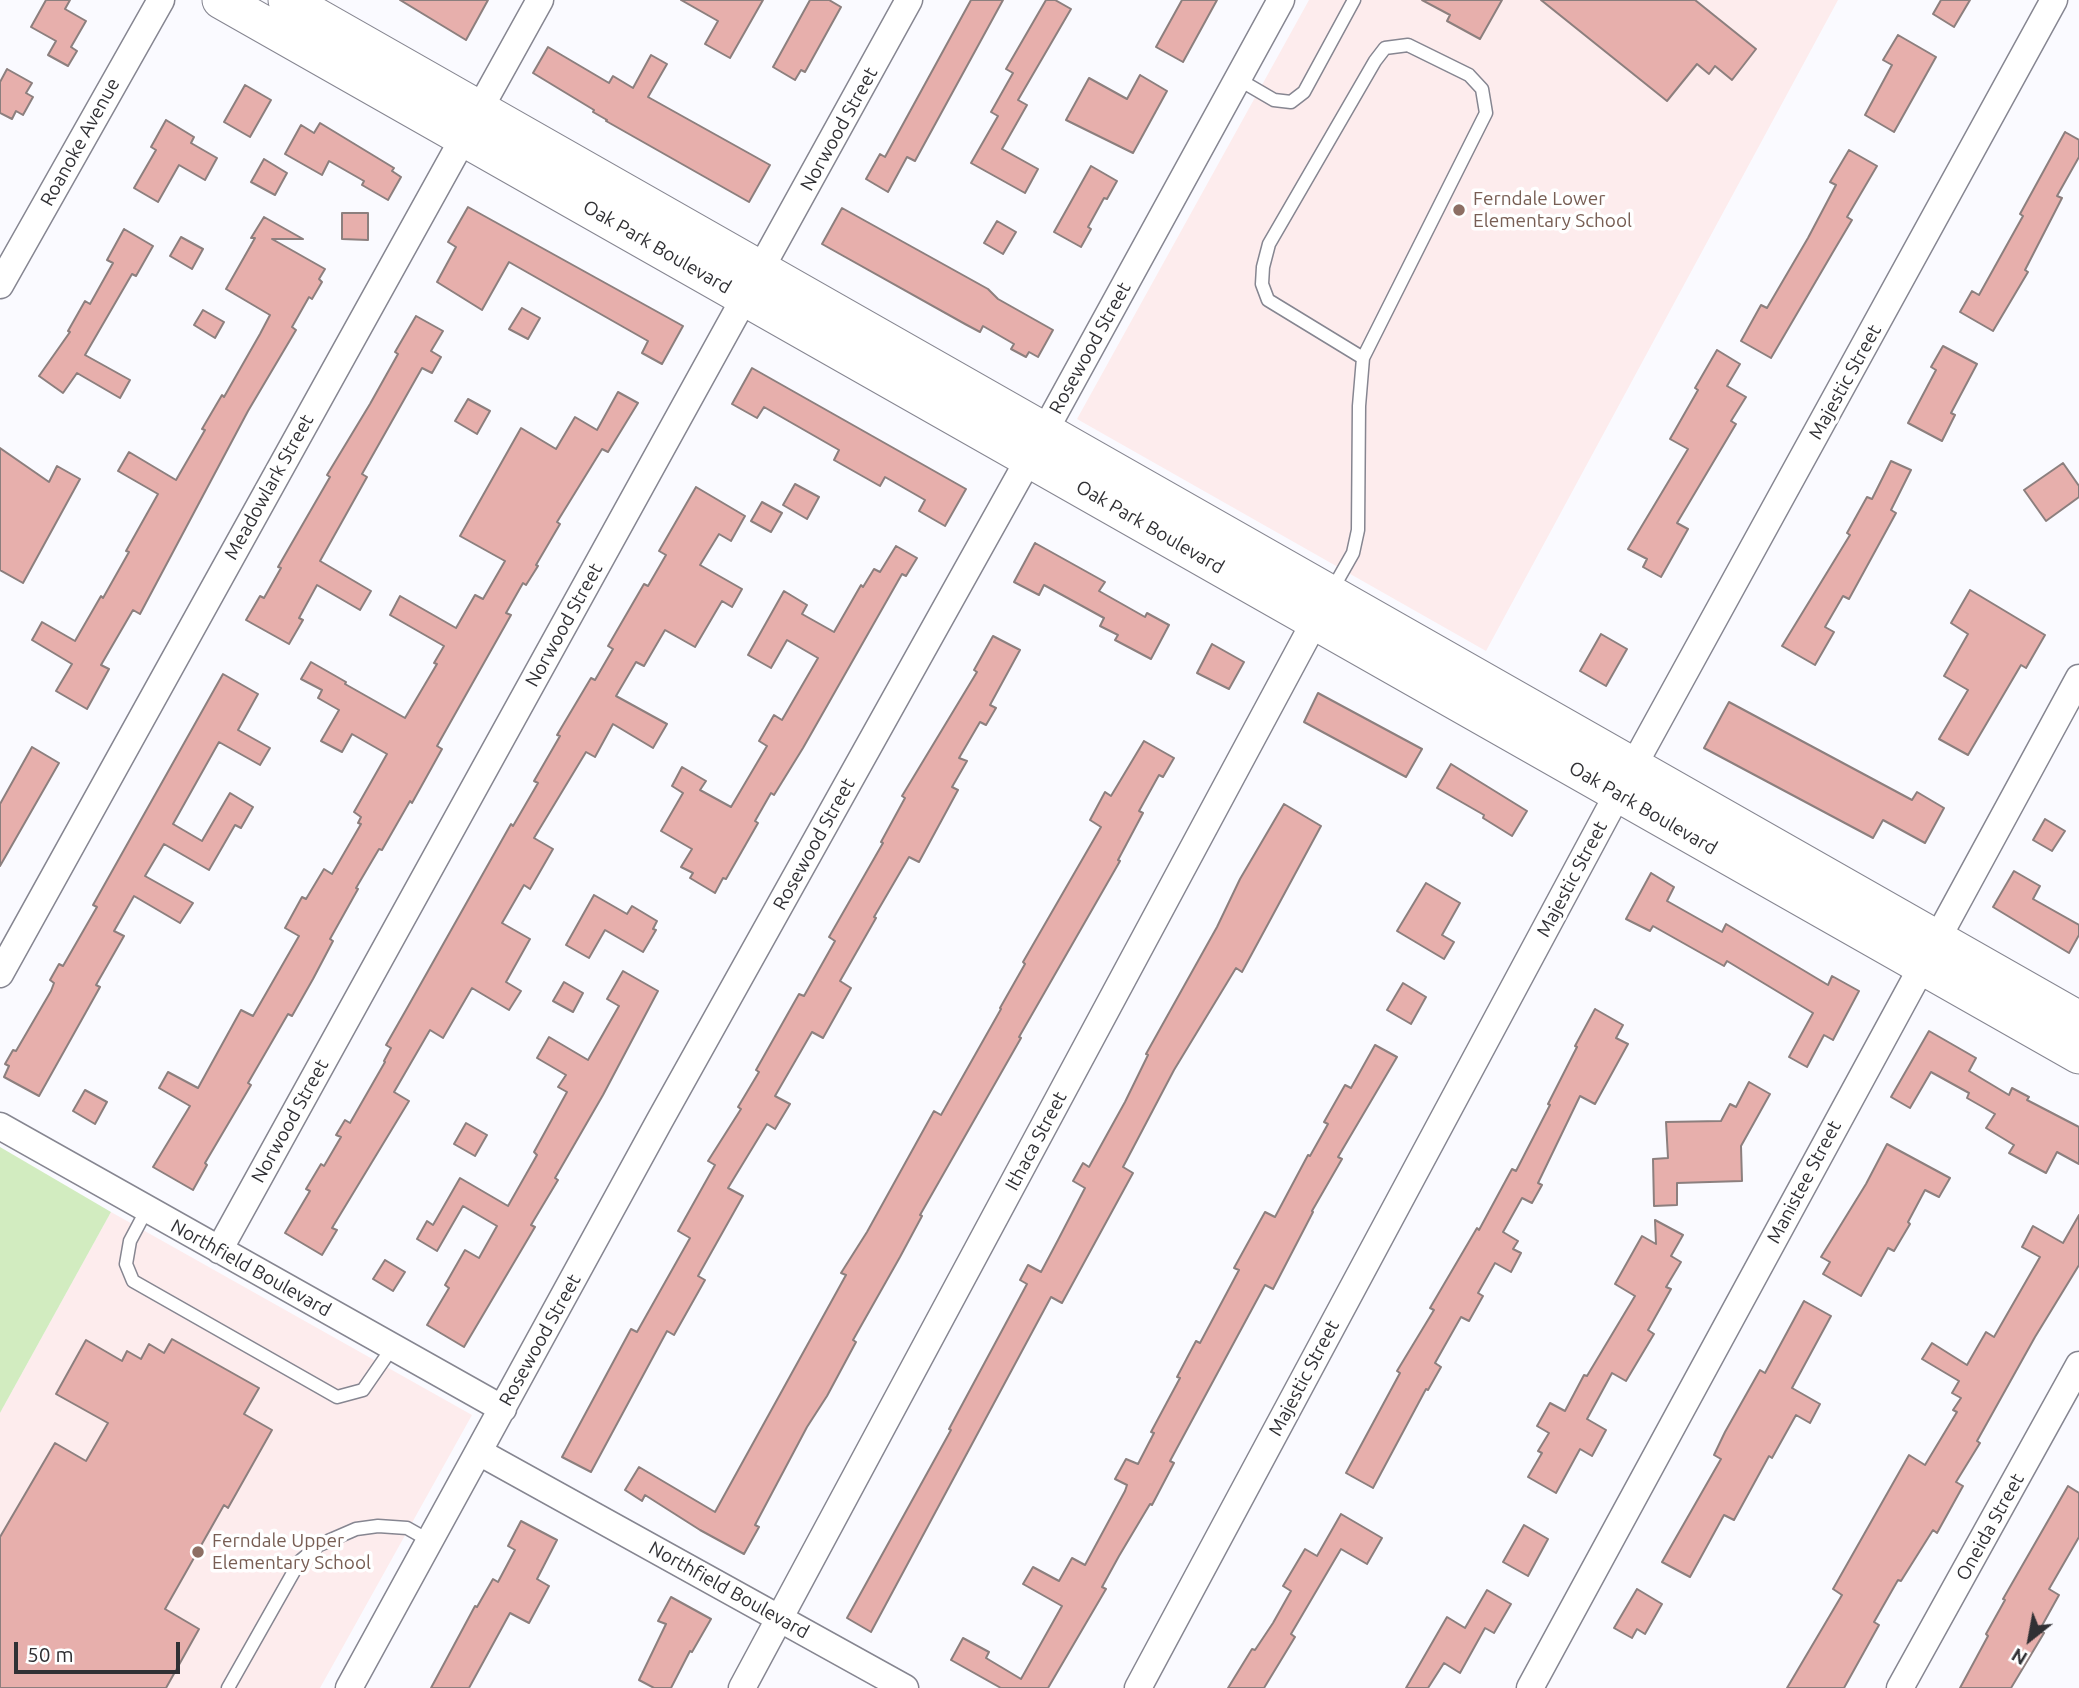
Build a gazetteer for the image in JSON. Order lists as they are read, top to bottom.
{
  "streets": {
    "street": [
      "Norwood Street",
      "Roanoke Avenue",
      "Oak Park Boulevard",
      "Rosewood Street",
      "Majestic Street",
      "Meadowlark Street",
      "Ithaca Street",
      "Manistee Street",
      "Northfield Boulevard",
      "Oneida Street"
    ]
  },
  "crossings": [
    ["Norwood Street", "Oak Park Boulevard"],
    ["Norwood Street", "Northfield Boulevard"],
    ["Oak Park Boulevard", "Rosewood Street"],
    ["Oak Park Boulevard", "Majestic Street"],
    ["Oak Park Boulevard", "Meadowlark Street"],
    ["Oak Park Boulevard", "Ithaca Street"],
    ["Oak Park Boulevard", "Manistee Street"],
    ["Rosewood Street", "Northfield Boulevard"],
    ["Ithaca Street", "Northfield Boulevard"]
  ],
  "places": ["Ferndale Lower Elementary School", "Ferndale Upper Elementary School"],
  "scale_bar": "50 m",
  "north": "bottom left"
}
